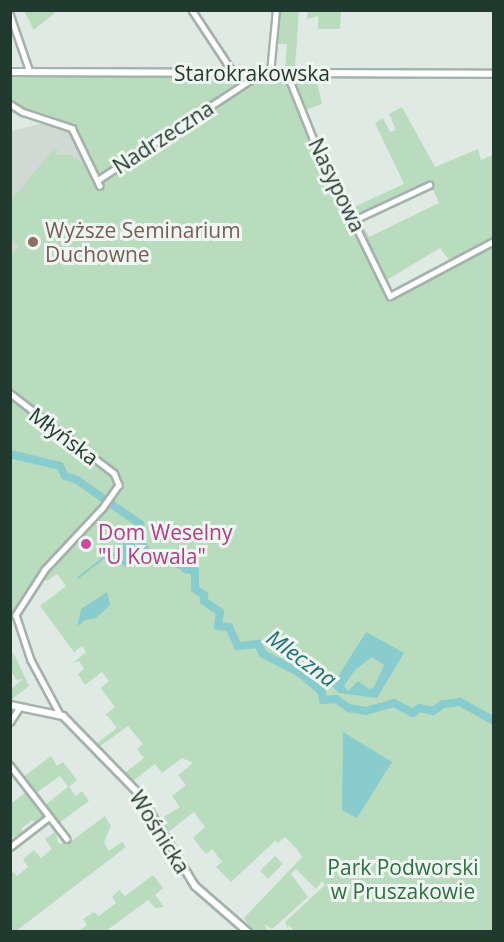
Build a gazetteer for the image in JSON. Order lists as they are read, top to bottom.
{
  "streets": {
    "street": [
      "Starokrakowska",
      "Nadrzeczna",
      "Nasypowa",
      "Młyńska",
      "Wośnicka"
    ]
  },
  "crossings": [
    ["Starokrakowska", "Nadrzeczna"],
    ["Starokrakowska", "Nasypowa"],
    ["Młyńska", "Wośnicka"]
  ],
  "water": ["Mleczna"],
  "parks": ["Park Podworski w Pruszakowie"],
  "places": ["Wyższe Seminarium Duchowne", "Dom Weselny \"U Kowala\""]
}
